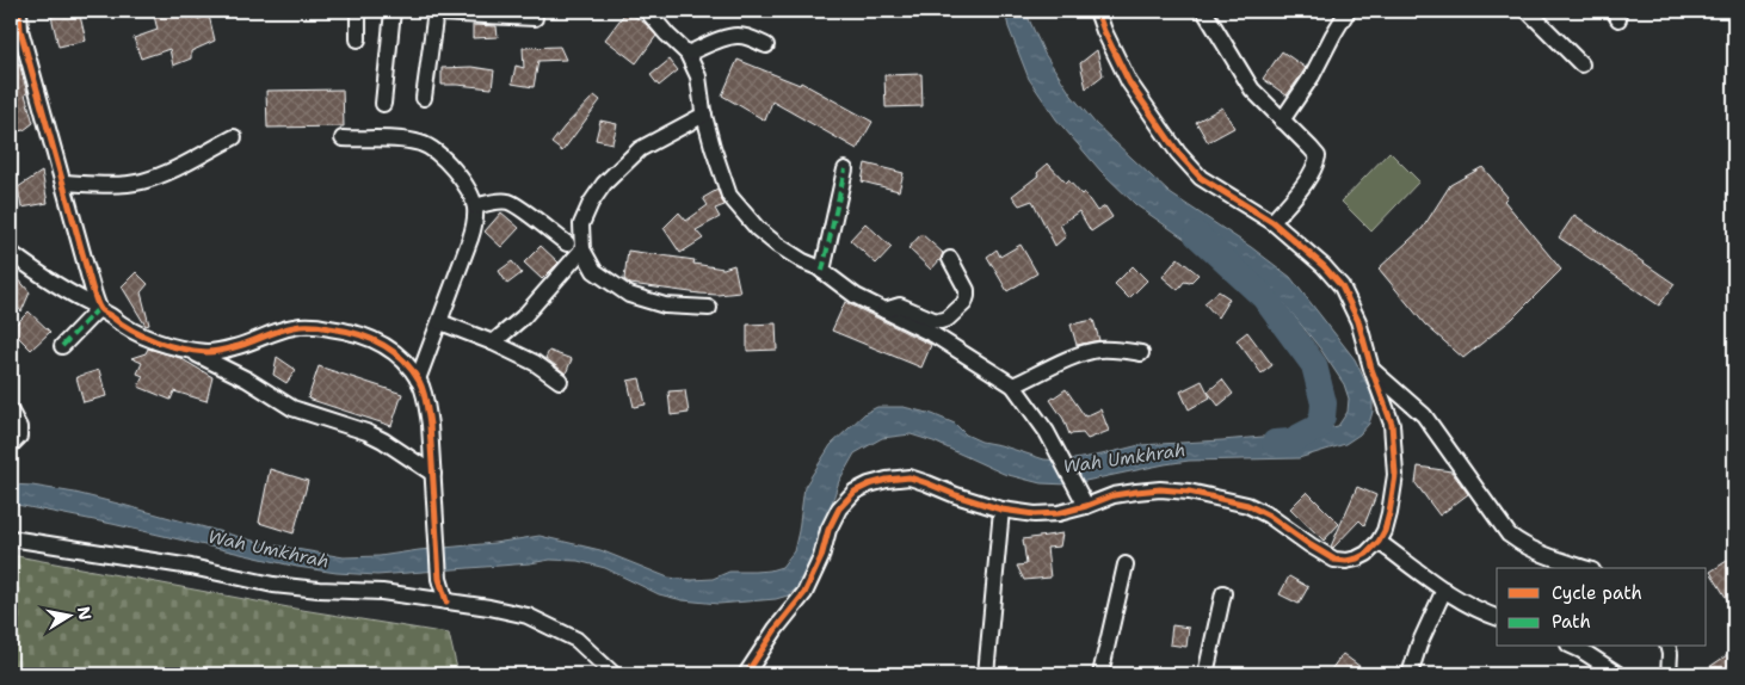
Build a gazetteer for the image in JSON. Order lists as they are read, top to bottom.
{
  "water": ["Wah Umkhrah"],
  "legend": ["Cycle path", "Path"],
  "north": "right"
}
